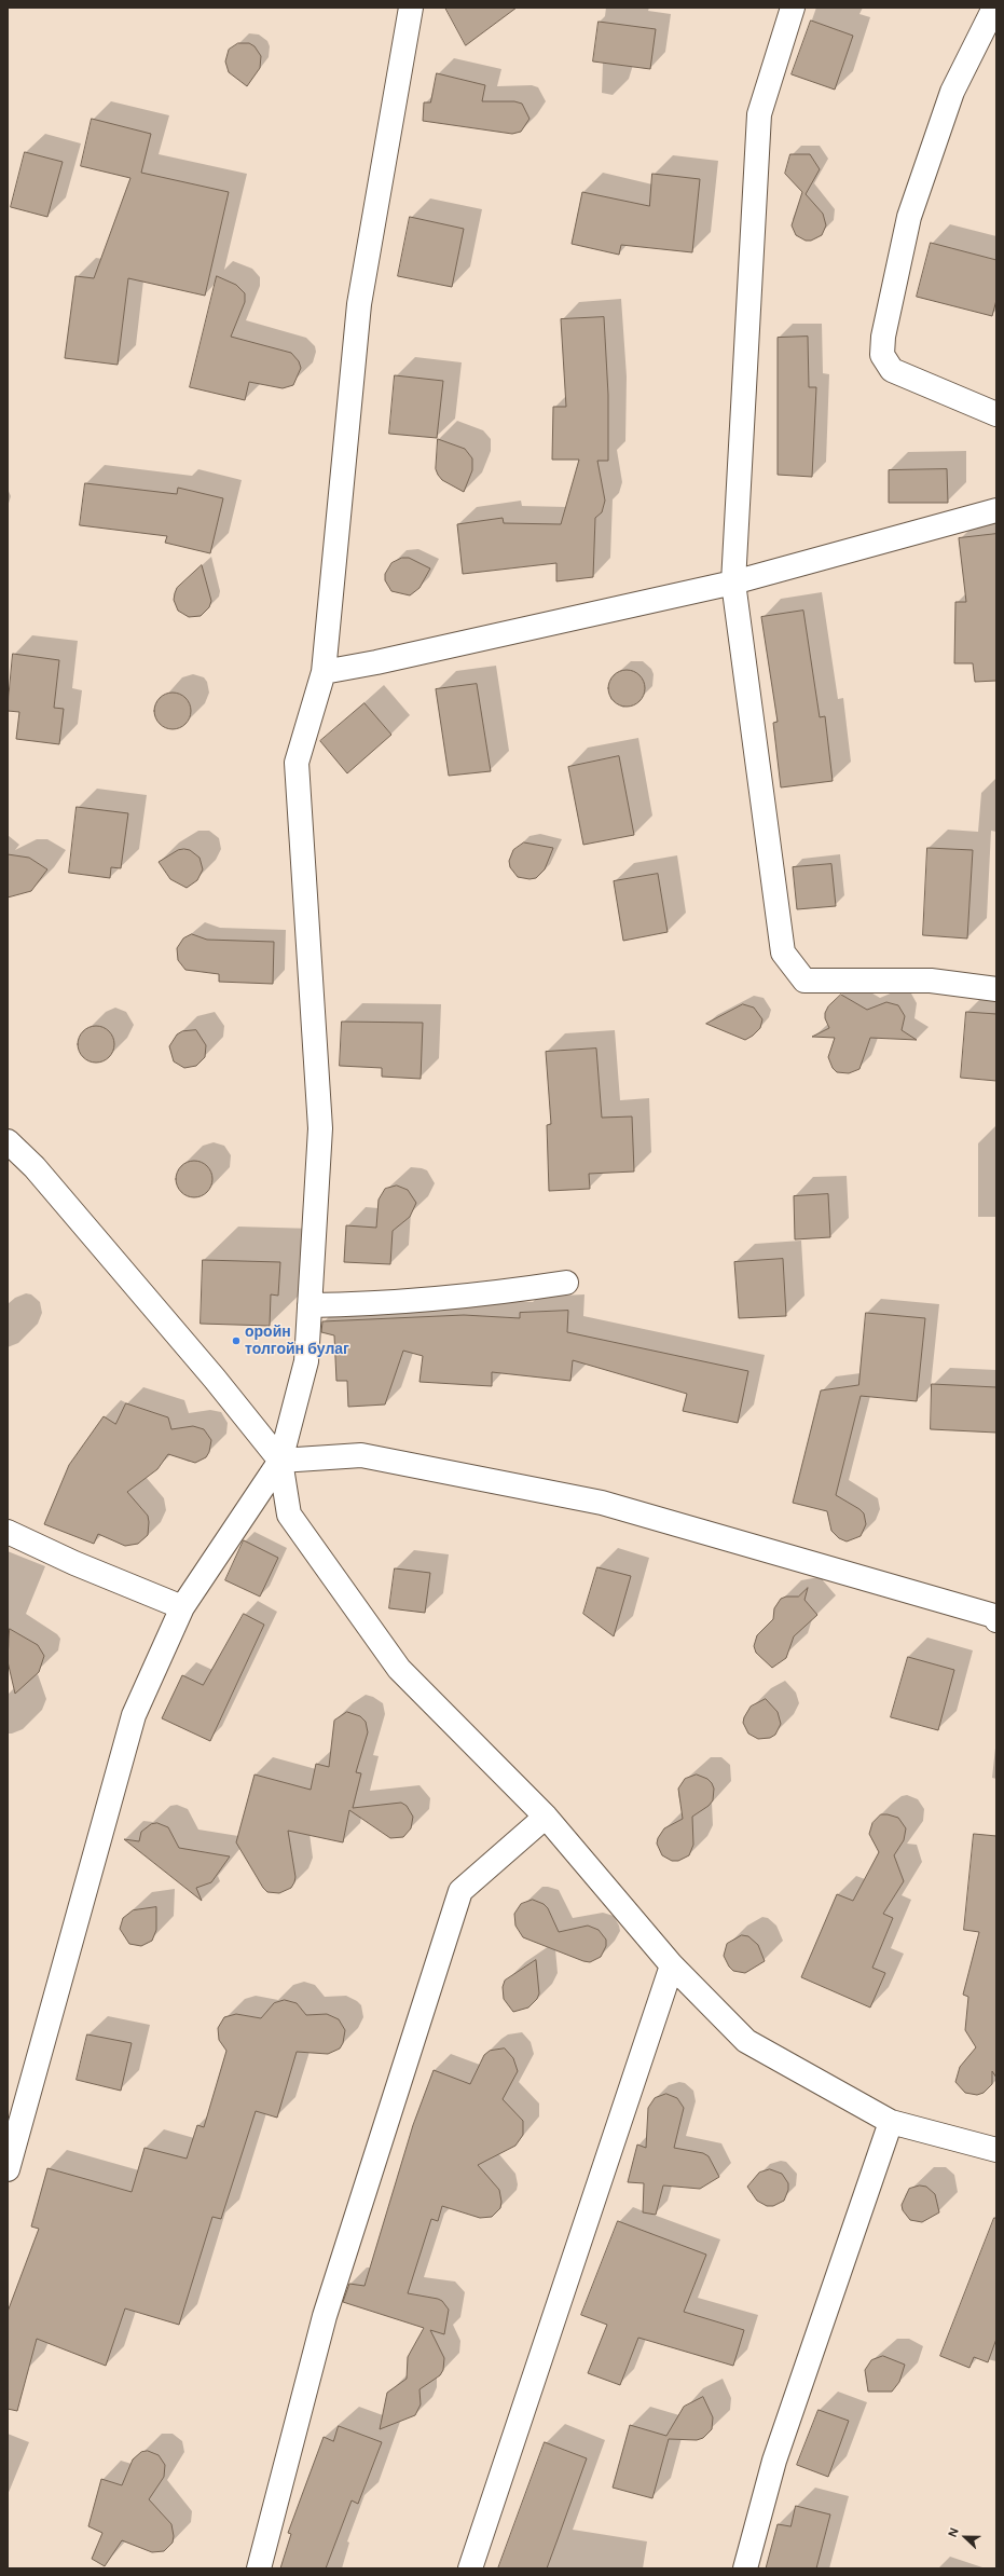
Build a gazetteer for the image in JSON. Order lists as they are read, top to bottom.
{
  "places": ["оройн толгойн булаг"],
  "north": "left"
}
